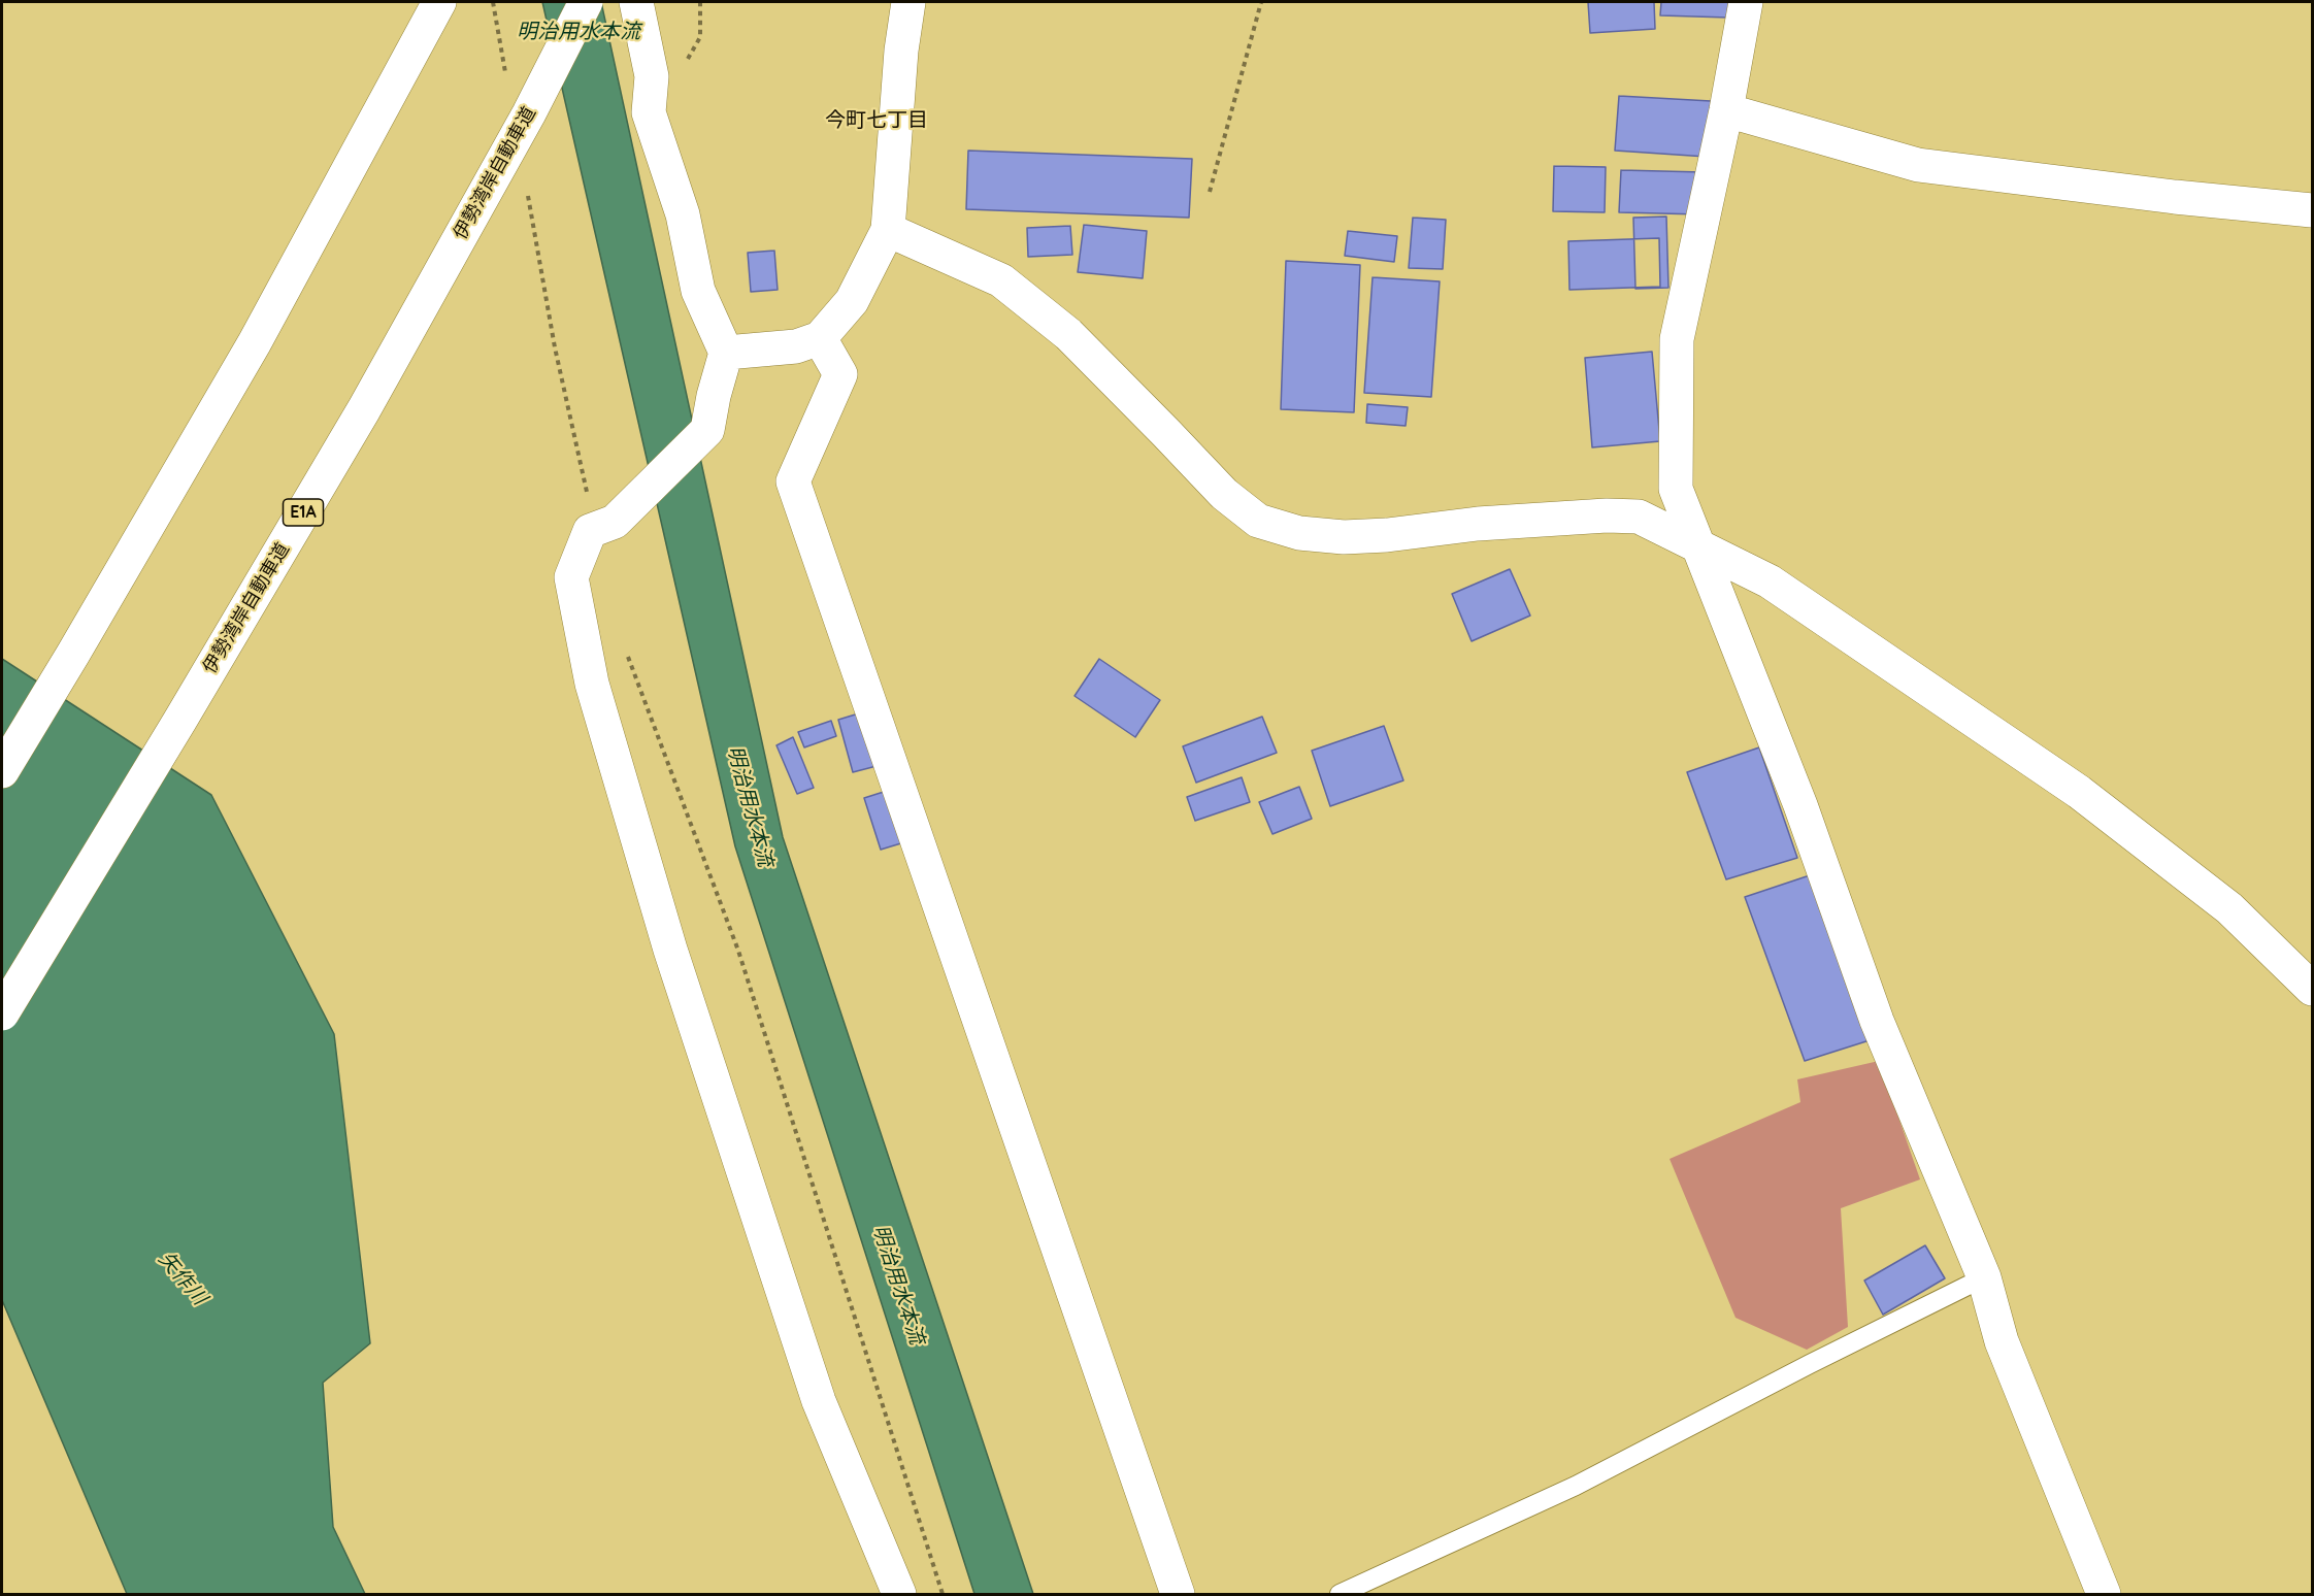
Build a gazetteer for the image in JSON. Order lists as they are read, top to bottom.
{
  "streets": {
    "main road": ["伊勢湾岸自動車道", "E1A"]
  },
  "districts": ["今町七丁目"],
  "water": ["明治用水本流", "矢作川"]
}
